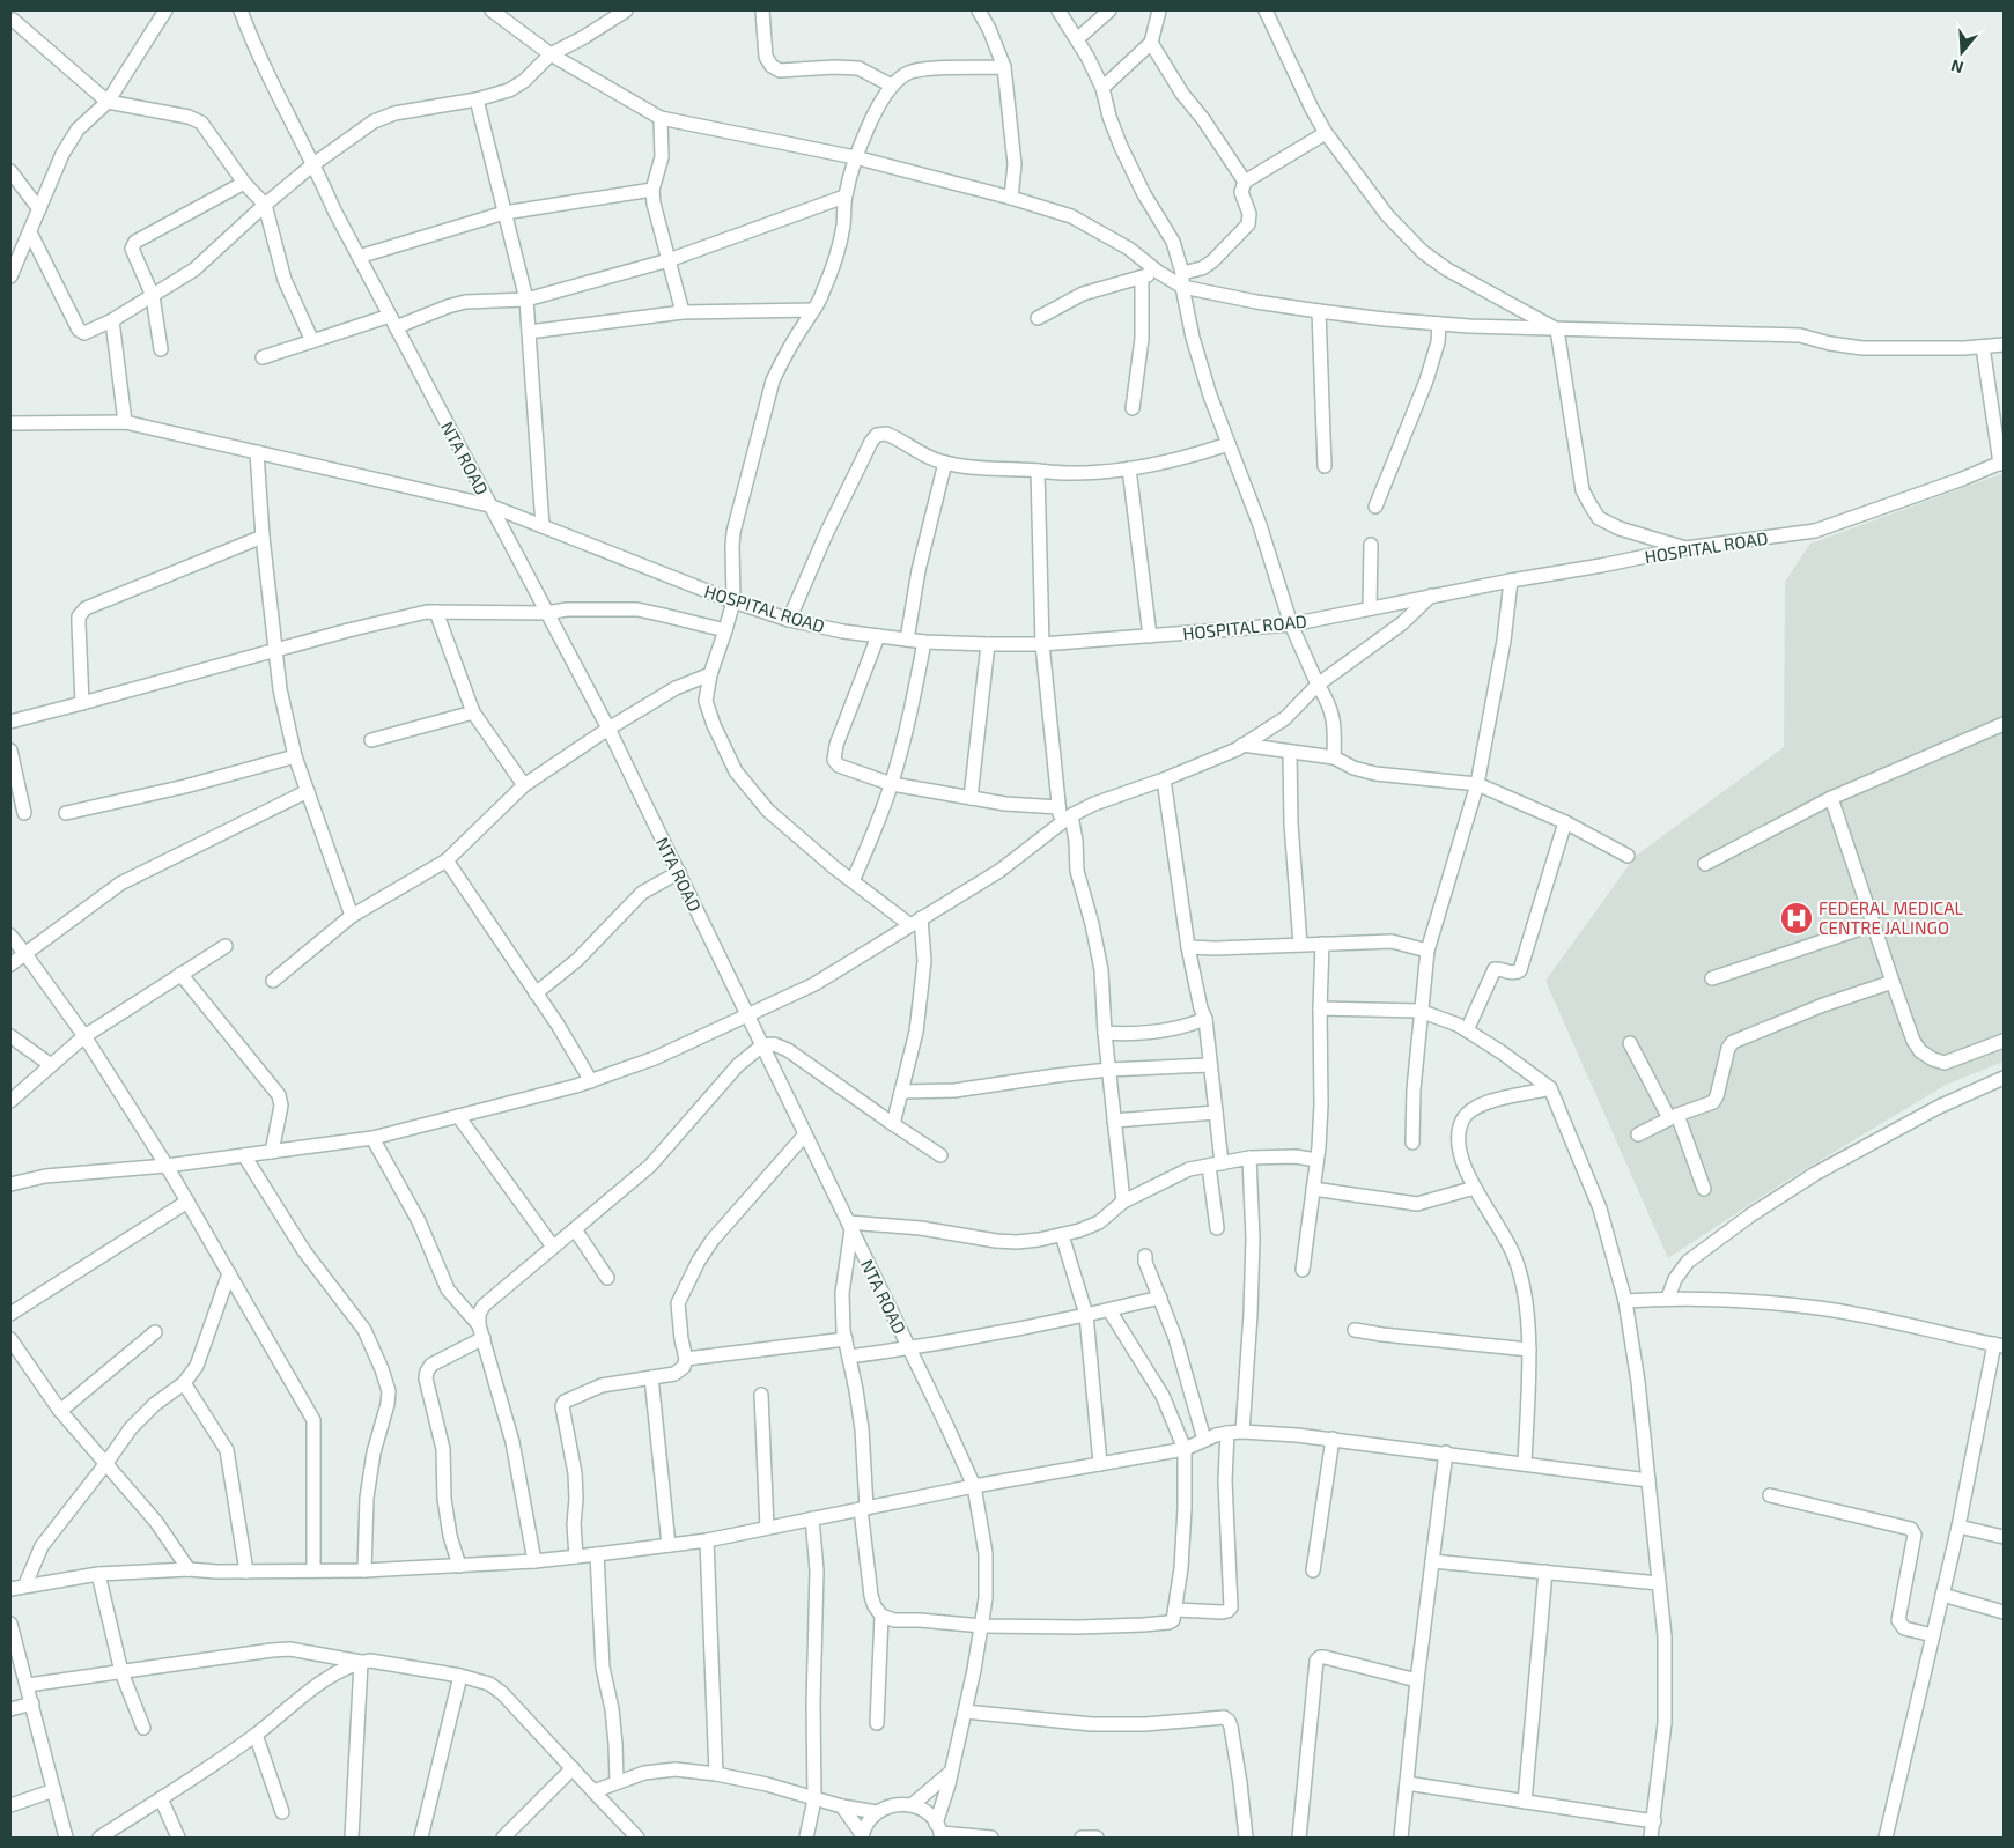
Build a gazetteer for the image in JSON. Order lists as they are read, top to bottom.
{
  "streets": {
    "street": ["NTA ROAD", "HOSPITAL ROAD"]
  },
  "crossings": [
    ["NTA ROAD", "HOSPITAL ROAD"]
  ],
  "places": {
    "hospital": ["FEDERAL MEDICAL CENTRE JALINGO"]
  },
  "north": "bottom"
}
